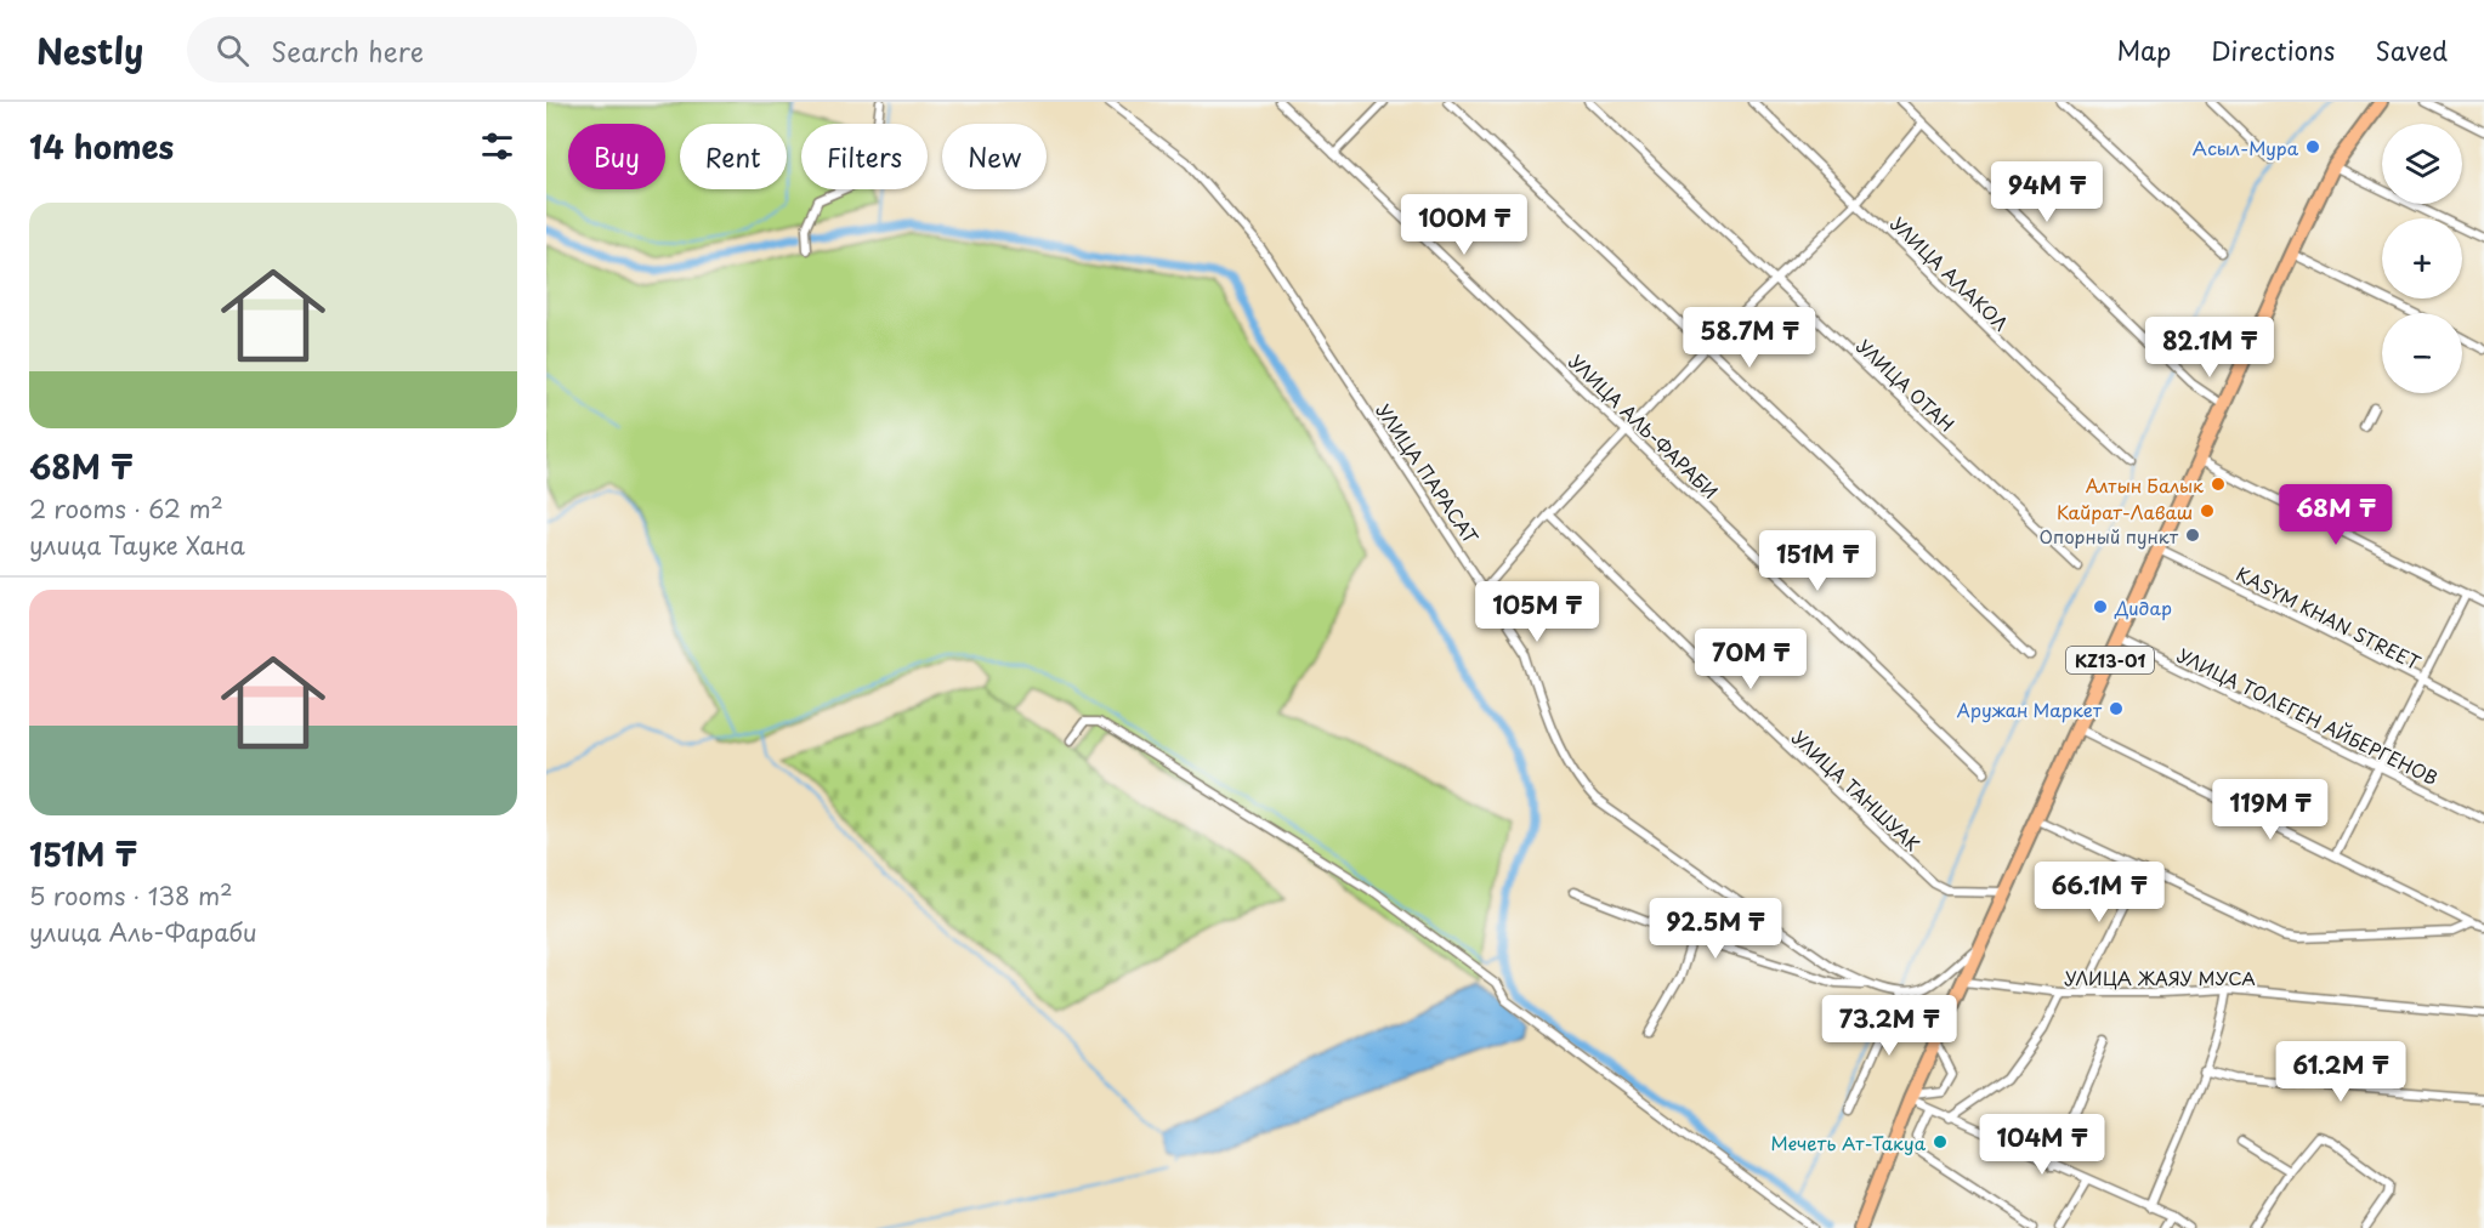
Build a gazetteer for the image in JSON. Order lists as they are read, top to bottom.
{
  "streets": {
    "main road": ["KZ13-01"],
    "street": [
      "УЛИЦА АЛАКОЛ",
      "УЛИЦА ОТАН",
      "УЛИЦА АЛЬ-ФАРАБИ",
      "УЛИЦА ПАРАСАТ",
      "KASYM KHAN STREET",
      "УЛИЦА ТОЛЕГЕН АЙБЕРГЕНОВ",
      "УЛИЦА ТАНШУАК",
      "УЛИЦА ЖАЯУ МУСА"
    ]
  },
  "crossings": [
    ["KASYM KHAN STREET", "KZ13-01"],
    ["KZ13-01", "УЛИЦА ТОЛЕГЕН АЙБЕРГЕНОВ"],
    ["KZ13-01", "УЛИЦА ТАНШУАК"],
    ["KZ13-01", "УЛИЦА ЖАЯУ МУСА"]
  ],
  "places": [
    "Асыл-Мура",
    "Алтын Балык",
    "Кайрат-Лаваш",
    "Опорный пункт",
    "Дидар",
    "Аружан Маркет",
    "Мечеть Ат-Такуа"
  ],
  "page": {
    "header": "Nestly",
    "search": "Search here",
    "nav": ["Map", "Directions", "Saved"],
    "heading": "14 homes",
    "map_buttons": ["+", "−"],
    "chip": [
      "Buy",
      "Rent",
      "Filters",
      "New"
    ],
    "price": [
      "94M ₸",
      "100M ₸",
      "58.7M ₸",
      "82.1M ₸",
      "68M ₸",
      "151M ₸",
      "105M ₸",
      "70M ₸",
      "119M ₸",
      "66.1M ₸",
      "92.5M ₸",
      "73.2M ₸",
      "61.2M ₸",
      "104M ₸"
    ],
    "list": [
      {
        "name": "68M ₸",
        "note": "2 rooms · 62 m² · улица Тауке Хана"
      },
      {
        "name": "151M ₸",
        "note": "5 rooms · 138 m² · улица Аль-Фараби"
      }
    ]
  }
}
